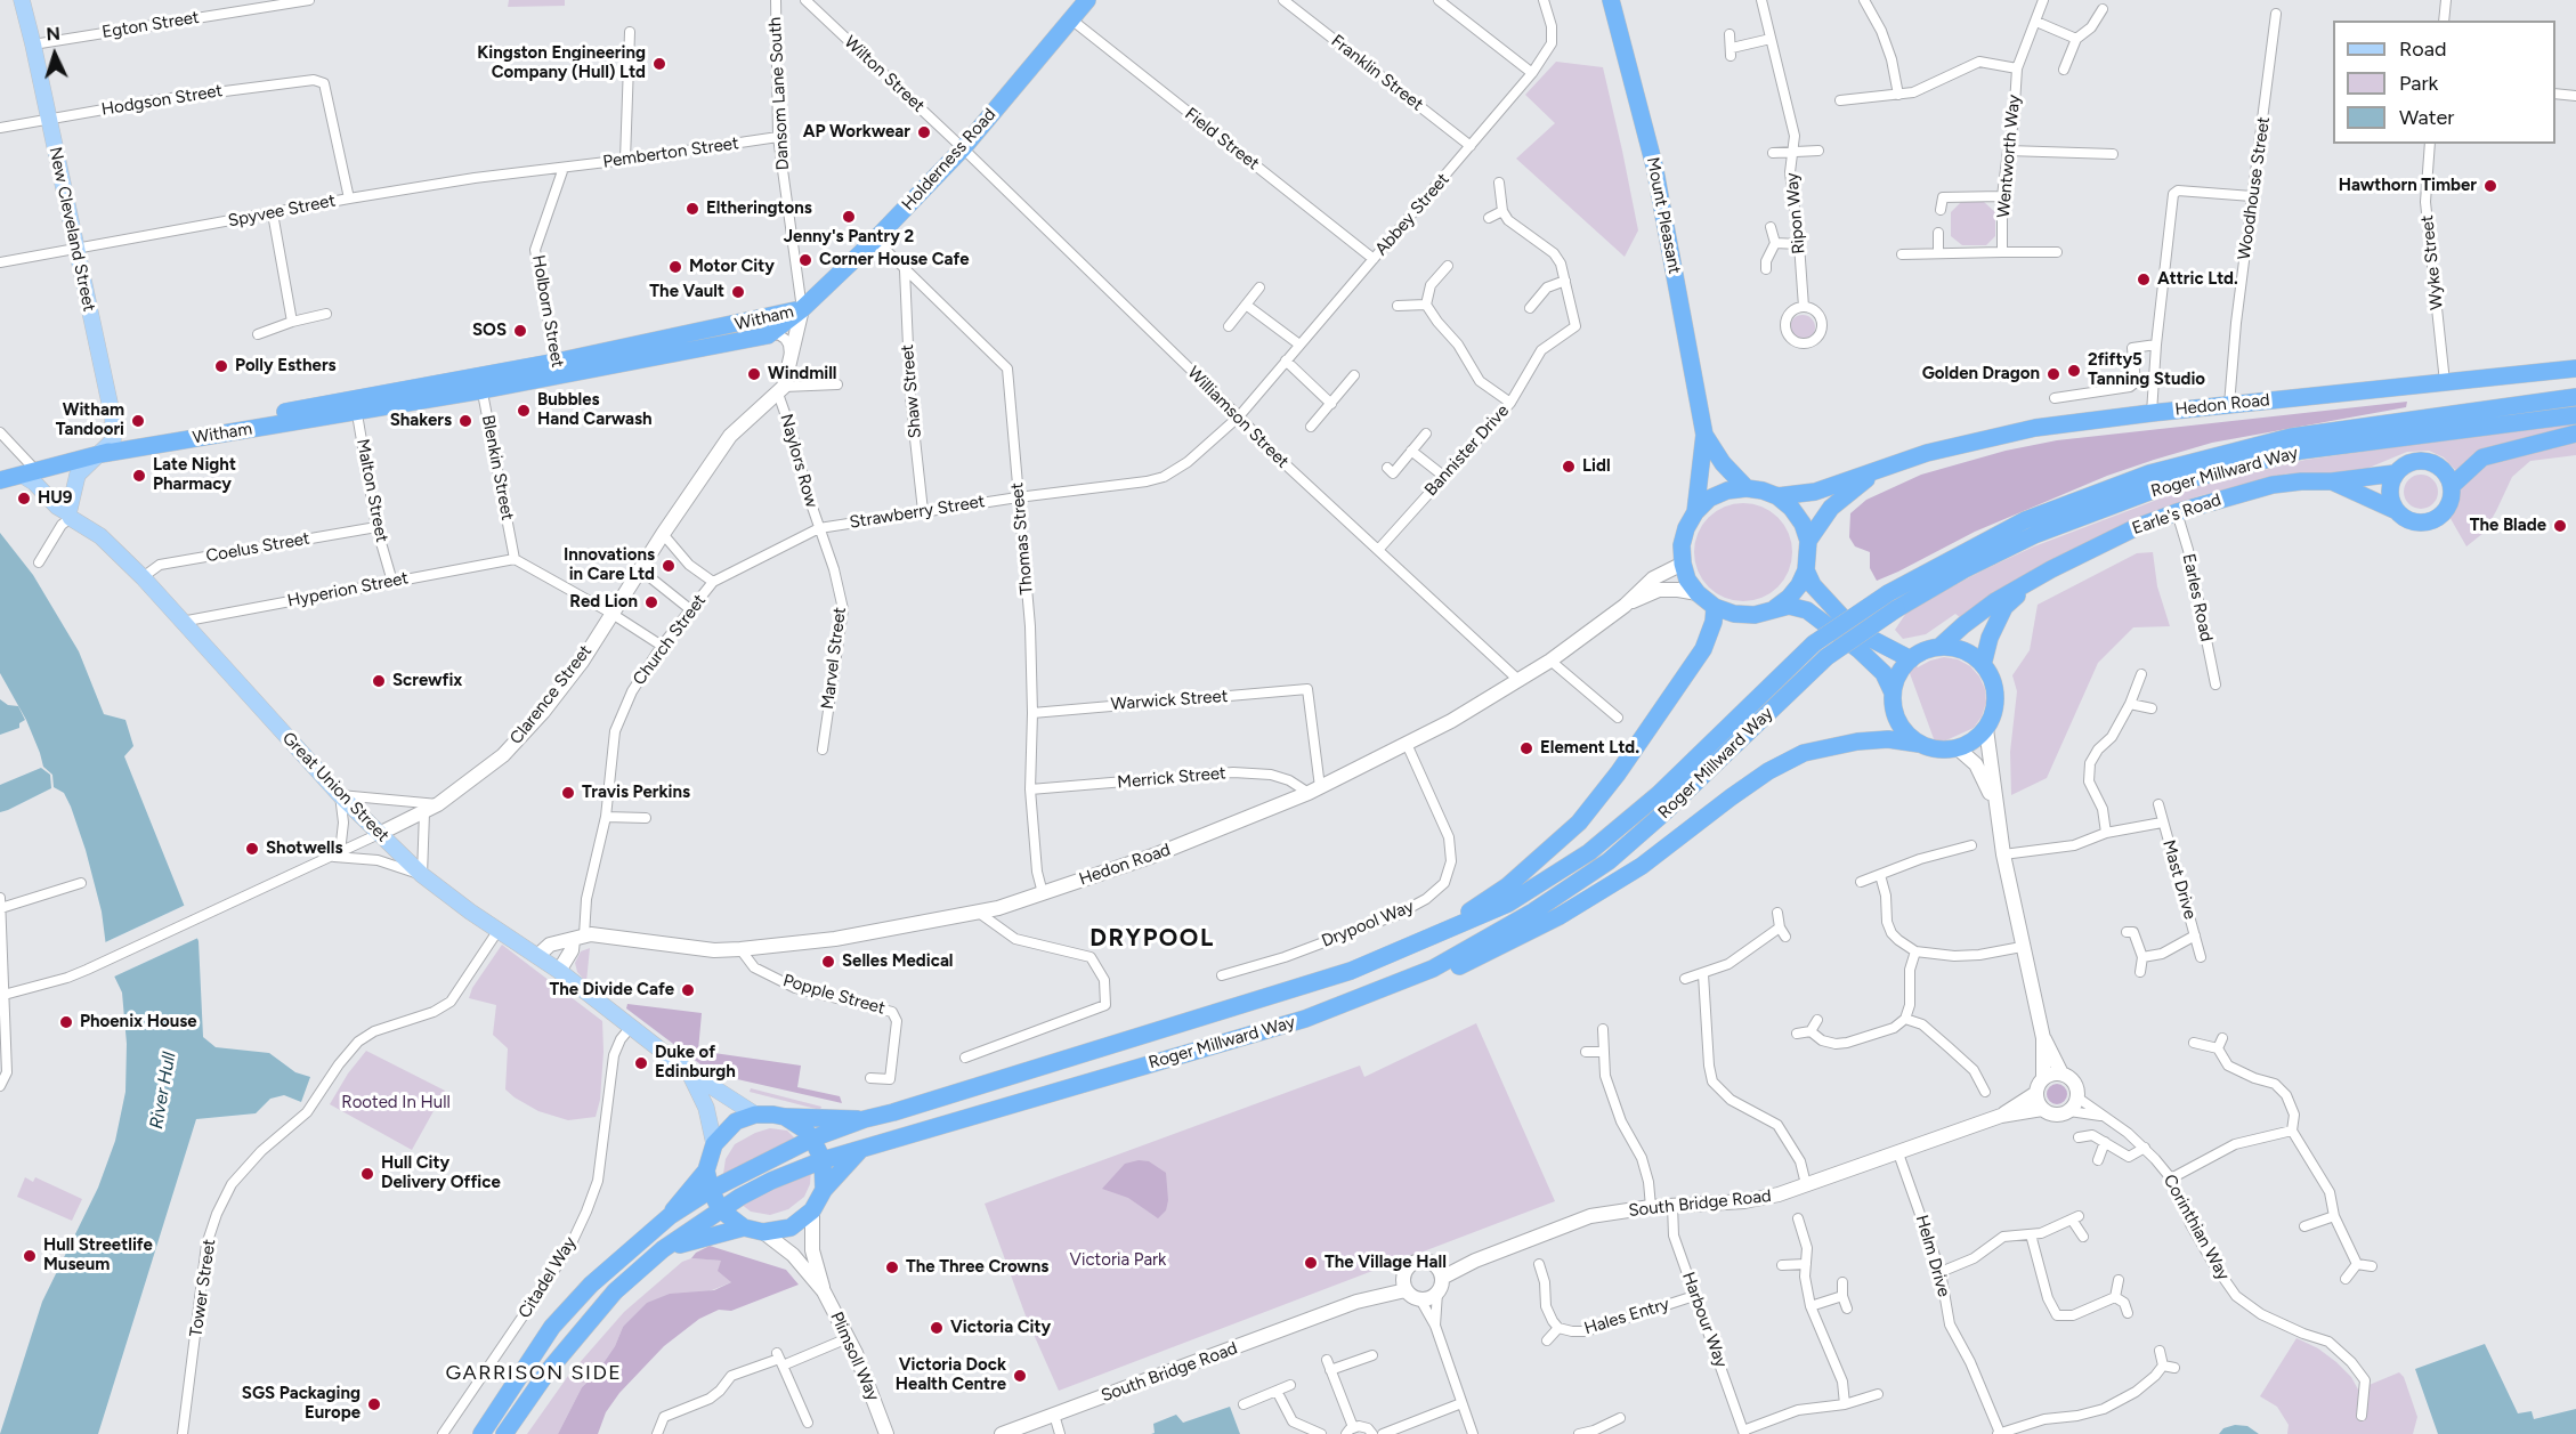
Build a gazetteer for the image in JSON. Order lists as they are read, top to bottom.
{
  "streets": {
    "highway": [
      "Holderness Road",
      "Mount Pleasant",
      "Witham",
      "Hedon Road",
      "Roger Millward Way",
      "Earle's Road"
    ],
    "main road": ["New Cleveland Street", "Great Union Street"],
    "street": [
      "Egton Street",
      "Franklin Street",
      "Wilton Street",
      "Dansom Lane South",
      "Hodgson Street",
      "Field Street",
      "Pemberton Street",
      "Wentworth Way",
      "Woodhouse Street",
      "Spyvee Street",
      "Ripon Way",
      "Abbey Street",
      "Wyke Street",
      "Holborn Street",
      "Shaw Street",
      "Williamson Street",
      "Bannister Drive",
      "Naylors Row",
      "Blenkin Street",
      "Malton Street",
      "Strawberry Street",
      "Thomas Street",
      "Coelus Street",
      "Hyperion Street",
      "Earles Road",
      "Church Street",
      "Marvel Street",
      "Clarence Street",
      "Warwick Street",
      "Merrick Street",
      "Mast Drive",
      "Drypool Way",
      "Popple Street",
      "South Bridge Road",
      "Corinthian Way",
      "Helm Drive",
      "Citadel Way",
      "Tower Street",
      "Hales Entry",
      "Harbour Way",
      "Plimsoll Way"
    ]
  },
  "crossings": [
    ["Egton Street", "New Cleveland Street"],
    ["Franklin Street", "Abbey Street"],
    ["Wilton Street", "Holderness Road"],
    ["Wilton Street", "Williamson Street"],
    ["Dansom Lane South", "Pemberton Street"],
    ["Dansom Lane South", "Holderness Road"],
    ["Dansom Lane South", "Witham"],
    ["Hodgson Street", "Spyvee Street"],
    ["Hodgson Street", "New Cleveland Street"],
    ["Field Street", "Holderness Road"],
    ["Field Street", "Abbey Street"],
    ["Pemberton Street", "Spyvee Street"],
    ["Pemberton Street", "Holborn Street"],
    ["Holderness Road", "Witham"],
    ["Holderness Road", "Williamson Street"],
    ["Holderness Road", "Thomas Street"],
    ["Woodhouse Street", "Hedon Road"],
    ["Spyvee Street", "New Cleveland Street"],
    ["Spyvee Street", "Holborn Street"],
    ["Abbey Street", "Williamson Street"],
    ["Abbey Street", "Strawberry Street"],
    ["New Cleveland Street", "Witham"],
    ["Wyke Street", "Hedon Road"],
    ["Holborn Street", "Witham"],
    ["Witham", "Blenkin Street"],
    ["Witham", "Malton Street"],
    ["Witham", "Great Union Street"],
    ["Shaw Street", "Strawberry Street"],
    ["Shaw Street", "Thomas Street"],
    ["Hedon Road", "Williamson Street"],
    ["Hedon Road", "Thomas Street"],
    ["Hedon Road", "Church Street"],
    ["Hedon Road", "Warwick Street"],
    ["Hedon Road", "Merrick Street"],
    ["Hedon Road", "Great Union Street"],
    ["Hedon Road", "Drypool Way"],
    ["Hedon Road", "Popple Street"],
    ["Williamson Street", "Bannister Drive"],
    ["Williamson Street", "Strawberry Street"],
    ["Naylors Row", "Strawberry Street"],
    ["Naylors Row", "Church Street"],
    ["Naylors Row", "Marvel Street"],
    ["Naylors Row", "Clarence Street"],
    ["Blenkin Street", "Hyperion Street"],
    ["Roger Millward Way", "Great Union Street"],
    ["Malton Street", "Coelus Street"],
    ["Malton Street", "Hyperion Street"],
    ["Strawberry Street", "Thomas Street"],
    ["Strawberry Street", "Church Street"],
    ["Strawberry Street", "Marvel Street"],
    ["Earle's Road", "Earles Road"],
    ["Thomas Street", "Warwick Street"],
    ["Thomas Street", "Merrick Street"],
    ["Coelus Street", "Great Union Street"],
    ["Hyperion Street", "Great Union Street"],
    ["Church Street", "Marvel Street"],
    ["Clarence Street", "Great Union Street"],
    ["Warwick Street", "Merrick Street"],
    ["Great Union Street", "Citadel Way"],
    ["Great Union Street", "Tower Street"],
    ["South Bridge Road", "Corinthian Way"],
    ["South Bridge Road", "Helm Drive"],
    ["South Bridge Road", "Harbour Way"],
    ["Hales Entry", "Harbour Way"]
  ],
  "districts": ["DRYPOOL", "GARRISON SIDE"],
  "water": ["River Hull"],
  "parks": ["Rooted In Hull", "Victoria Park"],
  "places": [
    "Kingston Engineering Company (Hull) Ltd",
    "AP Workwear",
    "Hawthorn Timber",
    "Eltheringtons",
    "Jenny's Pantry 2",
    "Corner House Cafe",
    "Motor City",
    "Attric Ltd.",
    "The Vault",
    "SOS",
    "Polly Esthers",
    "2fifty5 Tanning Studio",
    "Windmill",
    "Golden Dragon",
    "Bubbles Hand Carwash",
    "Witham Tandoori",
    "Shakers",
    "Lidl",
    "Late Night Pharmacy",
    "HU9",
    "The Blade",
    "Innovations in Care Ltd",
    "Red Lion",
    "Screwfix",
    "Element Ltd.",
    "Travis Perkins",
    "Shotwells",
    "Selles Medical",
    "The Divide Cafe",
    "Phoenix House",
    "Duke of Edinburgh",
    "Hull City Delivery Office",
    "Hull Streetlife Museum",
    "The Village Hall",
    "The Three Crowns",
    "Victoria City",
    "Victoria Dock Health Centre",
    "SGS Packaging Europe"
  ],
  "legend": ["Road", "Park", "Water"],
  "north": "top"
}
